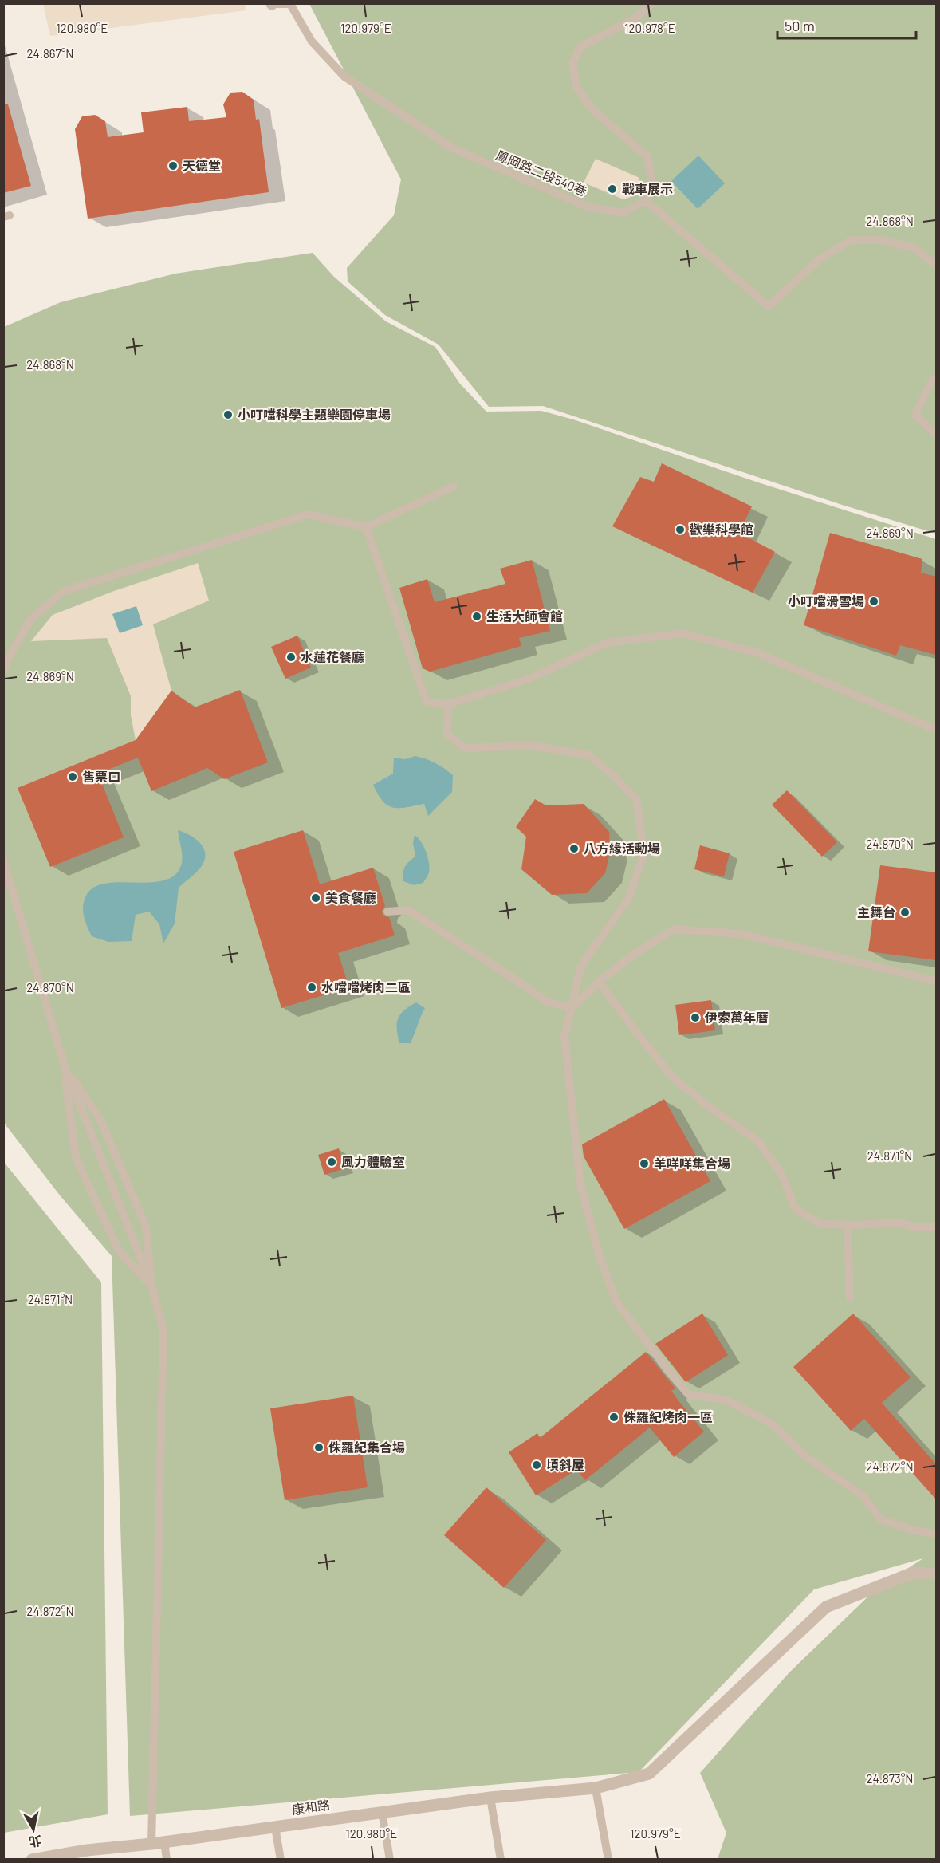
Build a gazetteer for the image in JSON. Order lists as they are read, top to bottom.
{
  "streets": {
    "street": ["康和路"],
    "lane": ["鳳岡路二段540巷"]
  },
  "places": [
    "天德堂",
    "戰車展示",
    "小叮噹科學主題樂園停車場",
    "歡樂科學館",
    "小叮噹滑雪場",
    "生活大師會館",
    "水蓮花餐廳",
    "售票口",
    "八方緣活動場",
    "美食餐廳",
    "主舞台",
    "水噹噹烤肉二區",
    "伊索萬年曆",
    "風力體驗室",
    "羊咩咩集合場",
    "侏羅紀烤肉一區",
    "侏羅紀集合場",
    "頃斜屋"
  ],
  "scale_bar": "50 m",
  "north": "bottom",
  "coordinates": [
    "120.980°E",
    "120.979°E",
    "120.978°E",
    "24.867°N",
    "24.868°N",
    "24.869°N",
    "24.870°N",
    "24.871°N",
    "24.872°N",
    "24.873°N"
  ]
}
